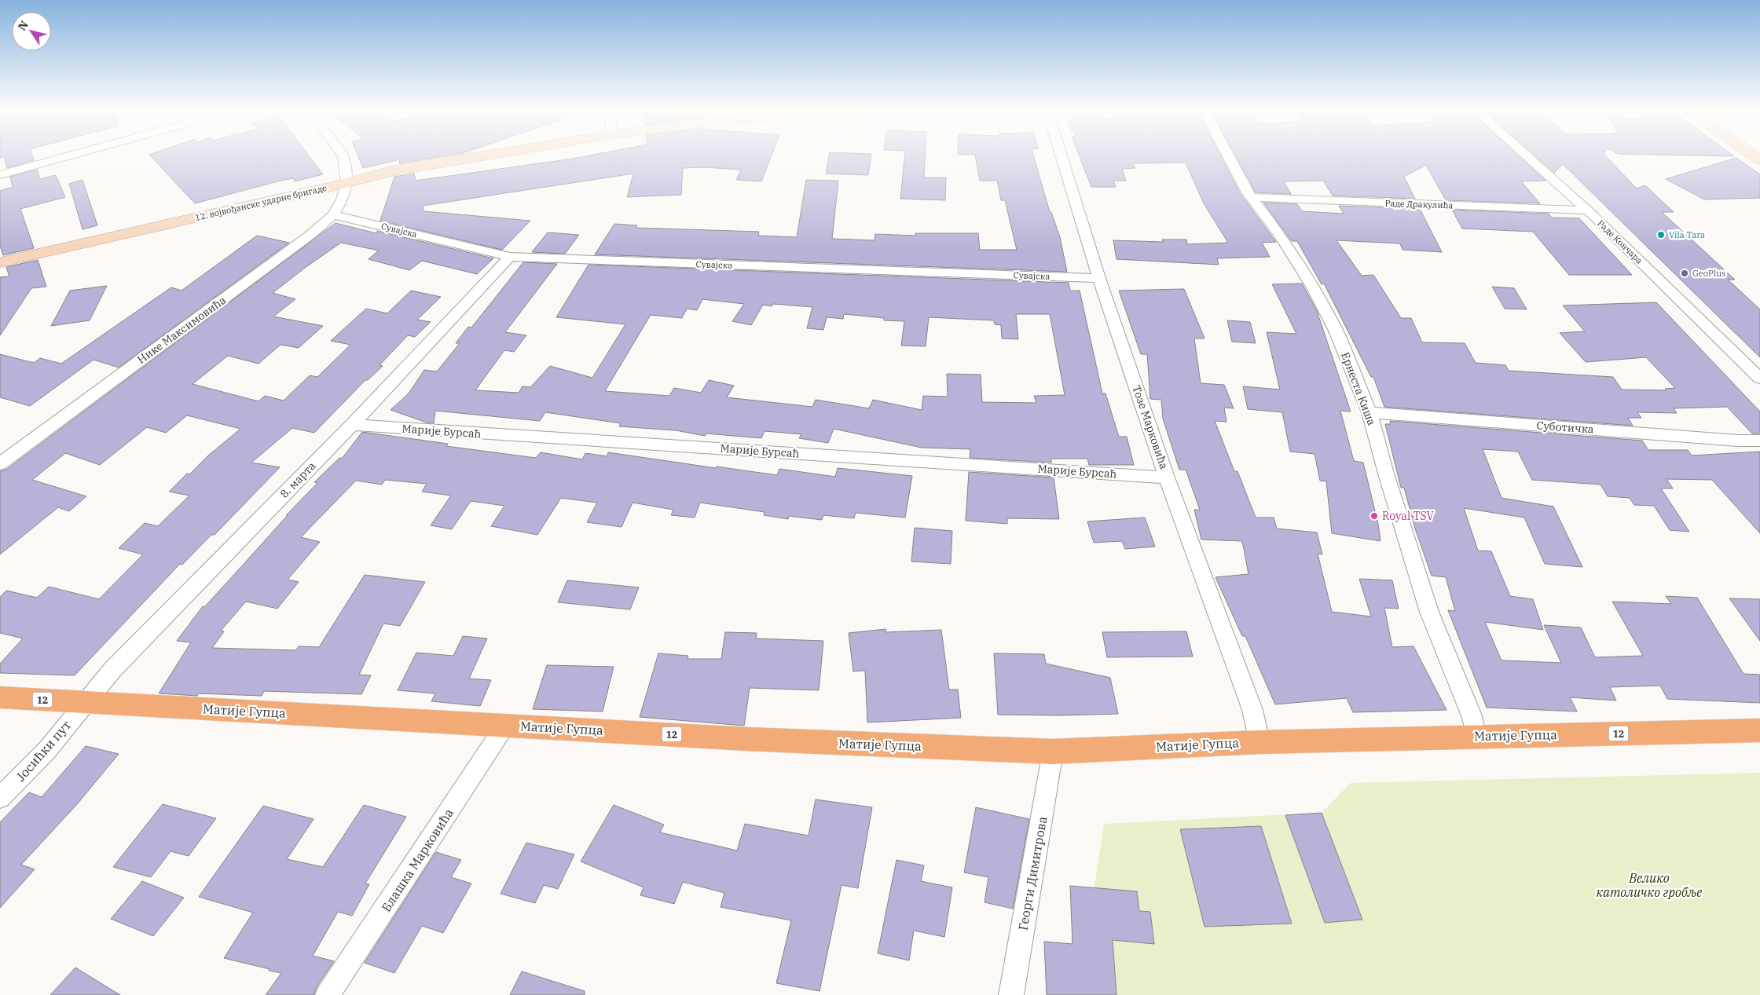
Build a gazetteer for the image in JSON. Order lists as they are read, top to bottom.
{
  "streets": {
    "main road": ["12. војвођанске ударне бригаде", "12", "Матије Гупца"],
    "street": [
      "Раде Дракулића",
      "Сувајска",
      "Раде Кончара",
      "Нике Максимовића",
      "Ернеста Киша",
      "Тозе Марковића",
      "Суботичка",
      "Марије Бурсаћ",
      "8. марта",
      "Јосићки пут",
      "Блашка Марковића",
      "Георги Димитрова"
    ]
  },
  "crossings": [
    ["12. војвођанске ударне бригаде", "Нике Максимовића"],
    ["Раде Дракулића", "Раде Кончара"],
    ["Раде Дракулића", "Ернеста Киша"],
    ["Сувајска", "Нике Максимовића"],
    ["Сувајска", "Тозе Марковића"],
    ["Сувајска", "8. марта"],
    ["Ернеста Киша", "Суботичка"],
    ["Ернеста Киша", "Матије Гупца"],
    ["Тозе Марковића", "Марије Бурсаћ"],
    ["Тозе Марковића", "Матије Гупца"],
    ["Марије Бурсаћ", "8. марта"],
    ["8. марта", "Матије Гупца"],
    ["8. марта", "Јосићки пут"],
    ["Матије Гупца", "Јосићки пут"],
    ["Матије Гупца", "Блашка Марковића"],
    ["Матије Гупца", "Георги Димитрова"]
  ],
  "parks": ["Велико католичко гробље"],
  "places": ["Vila Tara", "GeoPlus", "Royal TSV"],
  "north": "top left"
}
